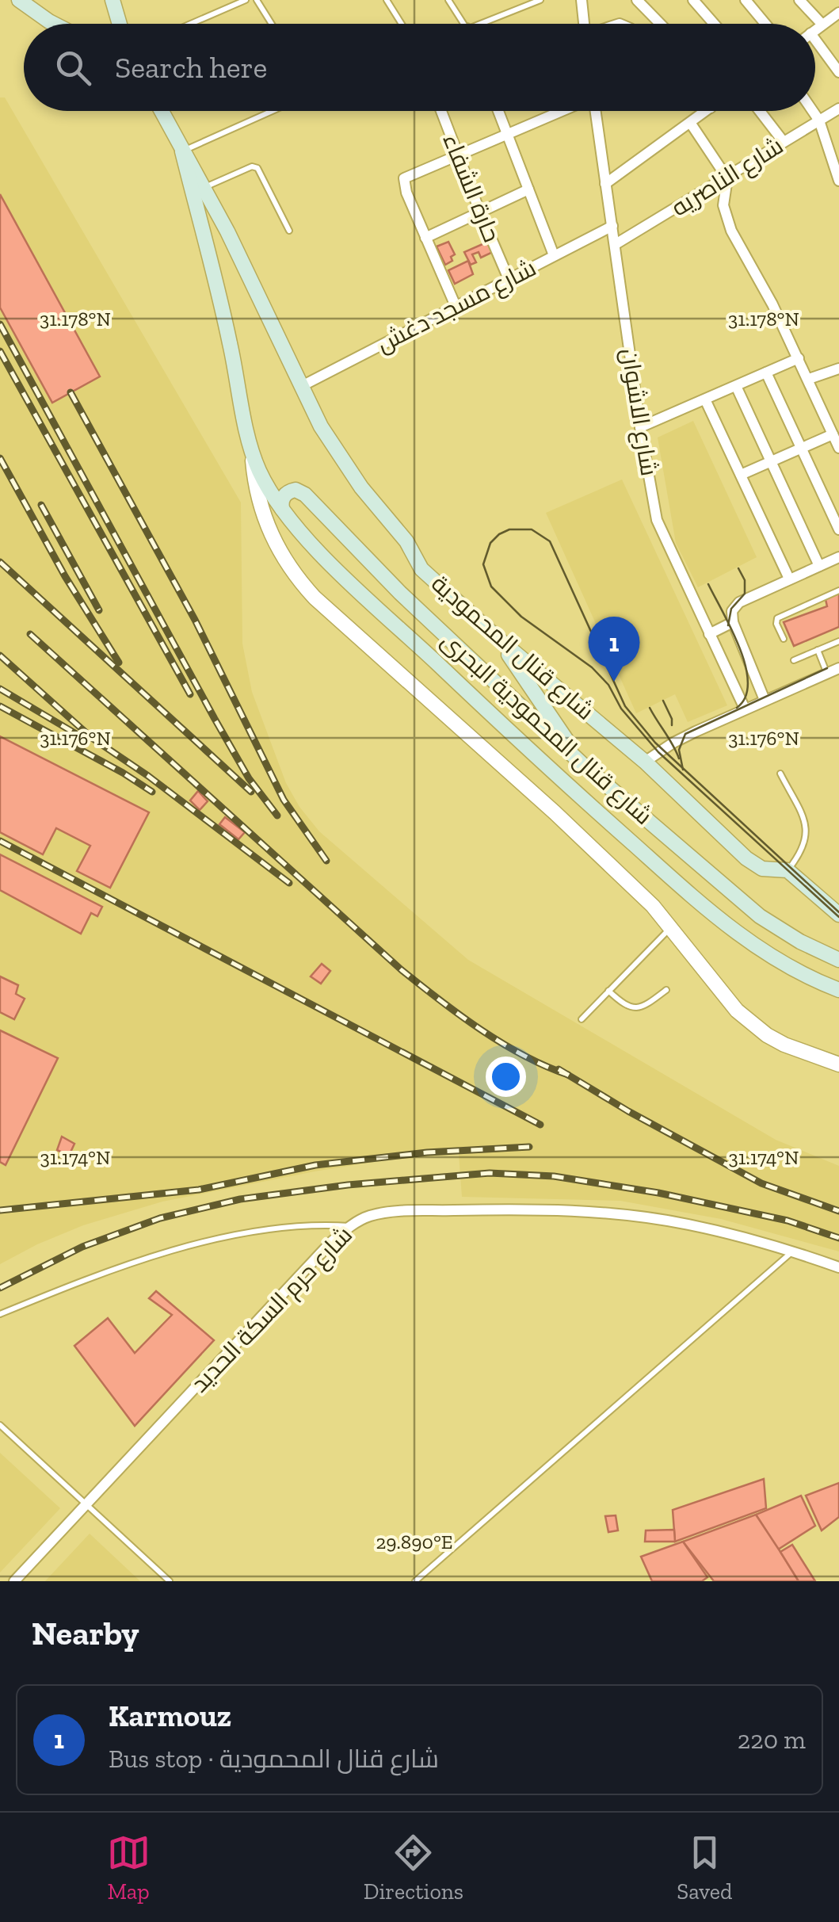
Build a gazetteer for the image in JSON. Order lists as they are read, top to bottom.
{
  "streets": {
    "main road": ["شارع قنال المحمودية", "شارع قنال المحمودية البحرى"],
    "street": [
      "شارع الناصريه",
      "حارة الشفاء",
      "شارع مسجد دغش",
      "شارع الاشوان",
      "شارع حرم السكة الحديد"
    ]
  },
  "crossings": [
    ["شارع الناصريه", "شارع الاشوان"],
    ["حارة الشفاء", "شارع مسجد دغش"],
    ["شارع مسجد دغش", "شارع الاشوان"],
    ["شارع مسجد دغش", "شارع قنال المحمودية"],
    ["شارع قنال المحمودية", "شارع قنال المحمودية البحرى"]
  ],
  "page": {
    "search": "Search here",
    "pins": "1",
    "heading": "Nearby",
    "list": [
      {
        "mark": "1",
        "name": "Karmouz",
        "note": "Bus stop · شارع قنال المحمودية",
        "value": "220 m"
      }
    ],
    "nav": ["Map", "Directions", "Saved"]
  },
  "coordinates": [
    "31.178°N",
    "31.176°N",
    "31.174°N",
    "29.890°E"
  ]
}
